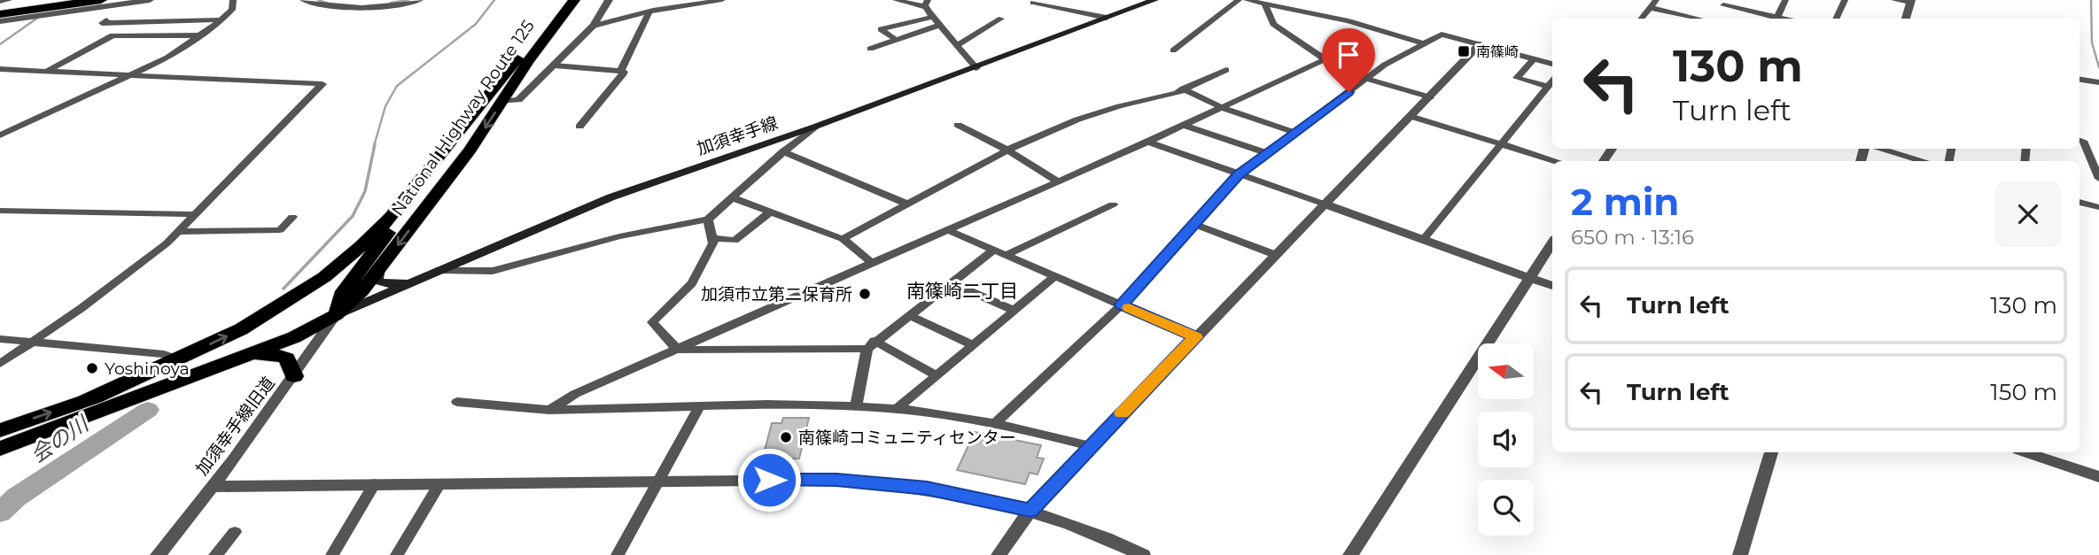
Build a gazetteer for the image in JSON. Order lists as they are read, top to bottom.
{
  "streets": {
    "highway": ["National Highway Route 125"],
    "main road": ["加須幸手線"],
    "street": ["加須幸手線旧道"]
  },
  "crossings": [
    ["National Highway Route 125", "加須幸手線"],
    ["National Highway Route 125", "加須幸手線旧道"],
    ["加須幸手線", "加須幸手線旧道"]
  ],
  "districts": ["南篠崎二丁目"],
  "water": ["会の川"],
  "places": {
    "transit": ["南篠崎"],
    "other": ["加須市立第二保育所", "Yoshinoya", "南篠崎コミュニティセンター"]
  },
  "north": "left",
  "page": {
    "turn": ["130 m", "Turn left"],
    "heading": ["2 min", "650 m · 13:16"],
    "list": [
      {
        "name": "Turn left",
        "value": "130 m"
      },
      {
        "name": "Turn left",
        "value": "150 m"
      }
    ]
  }
}
